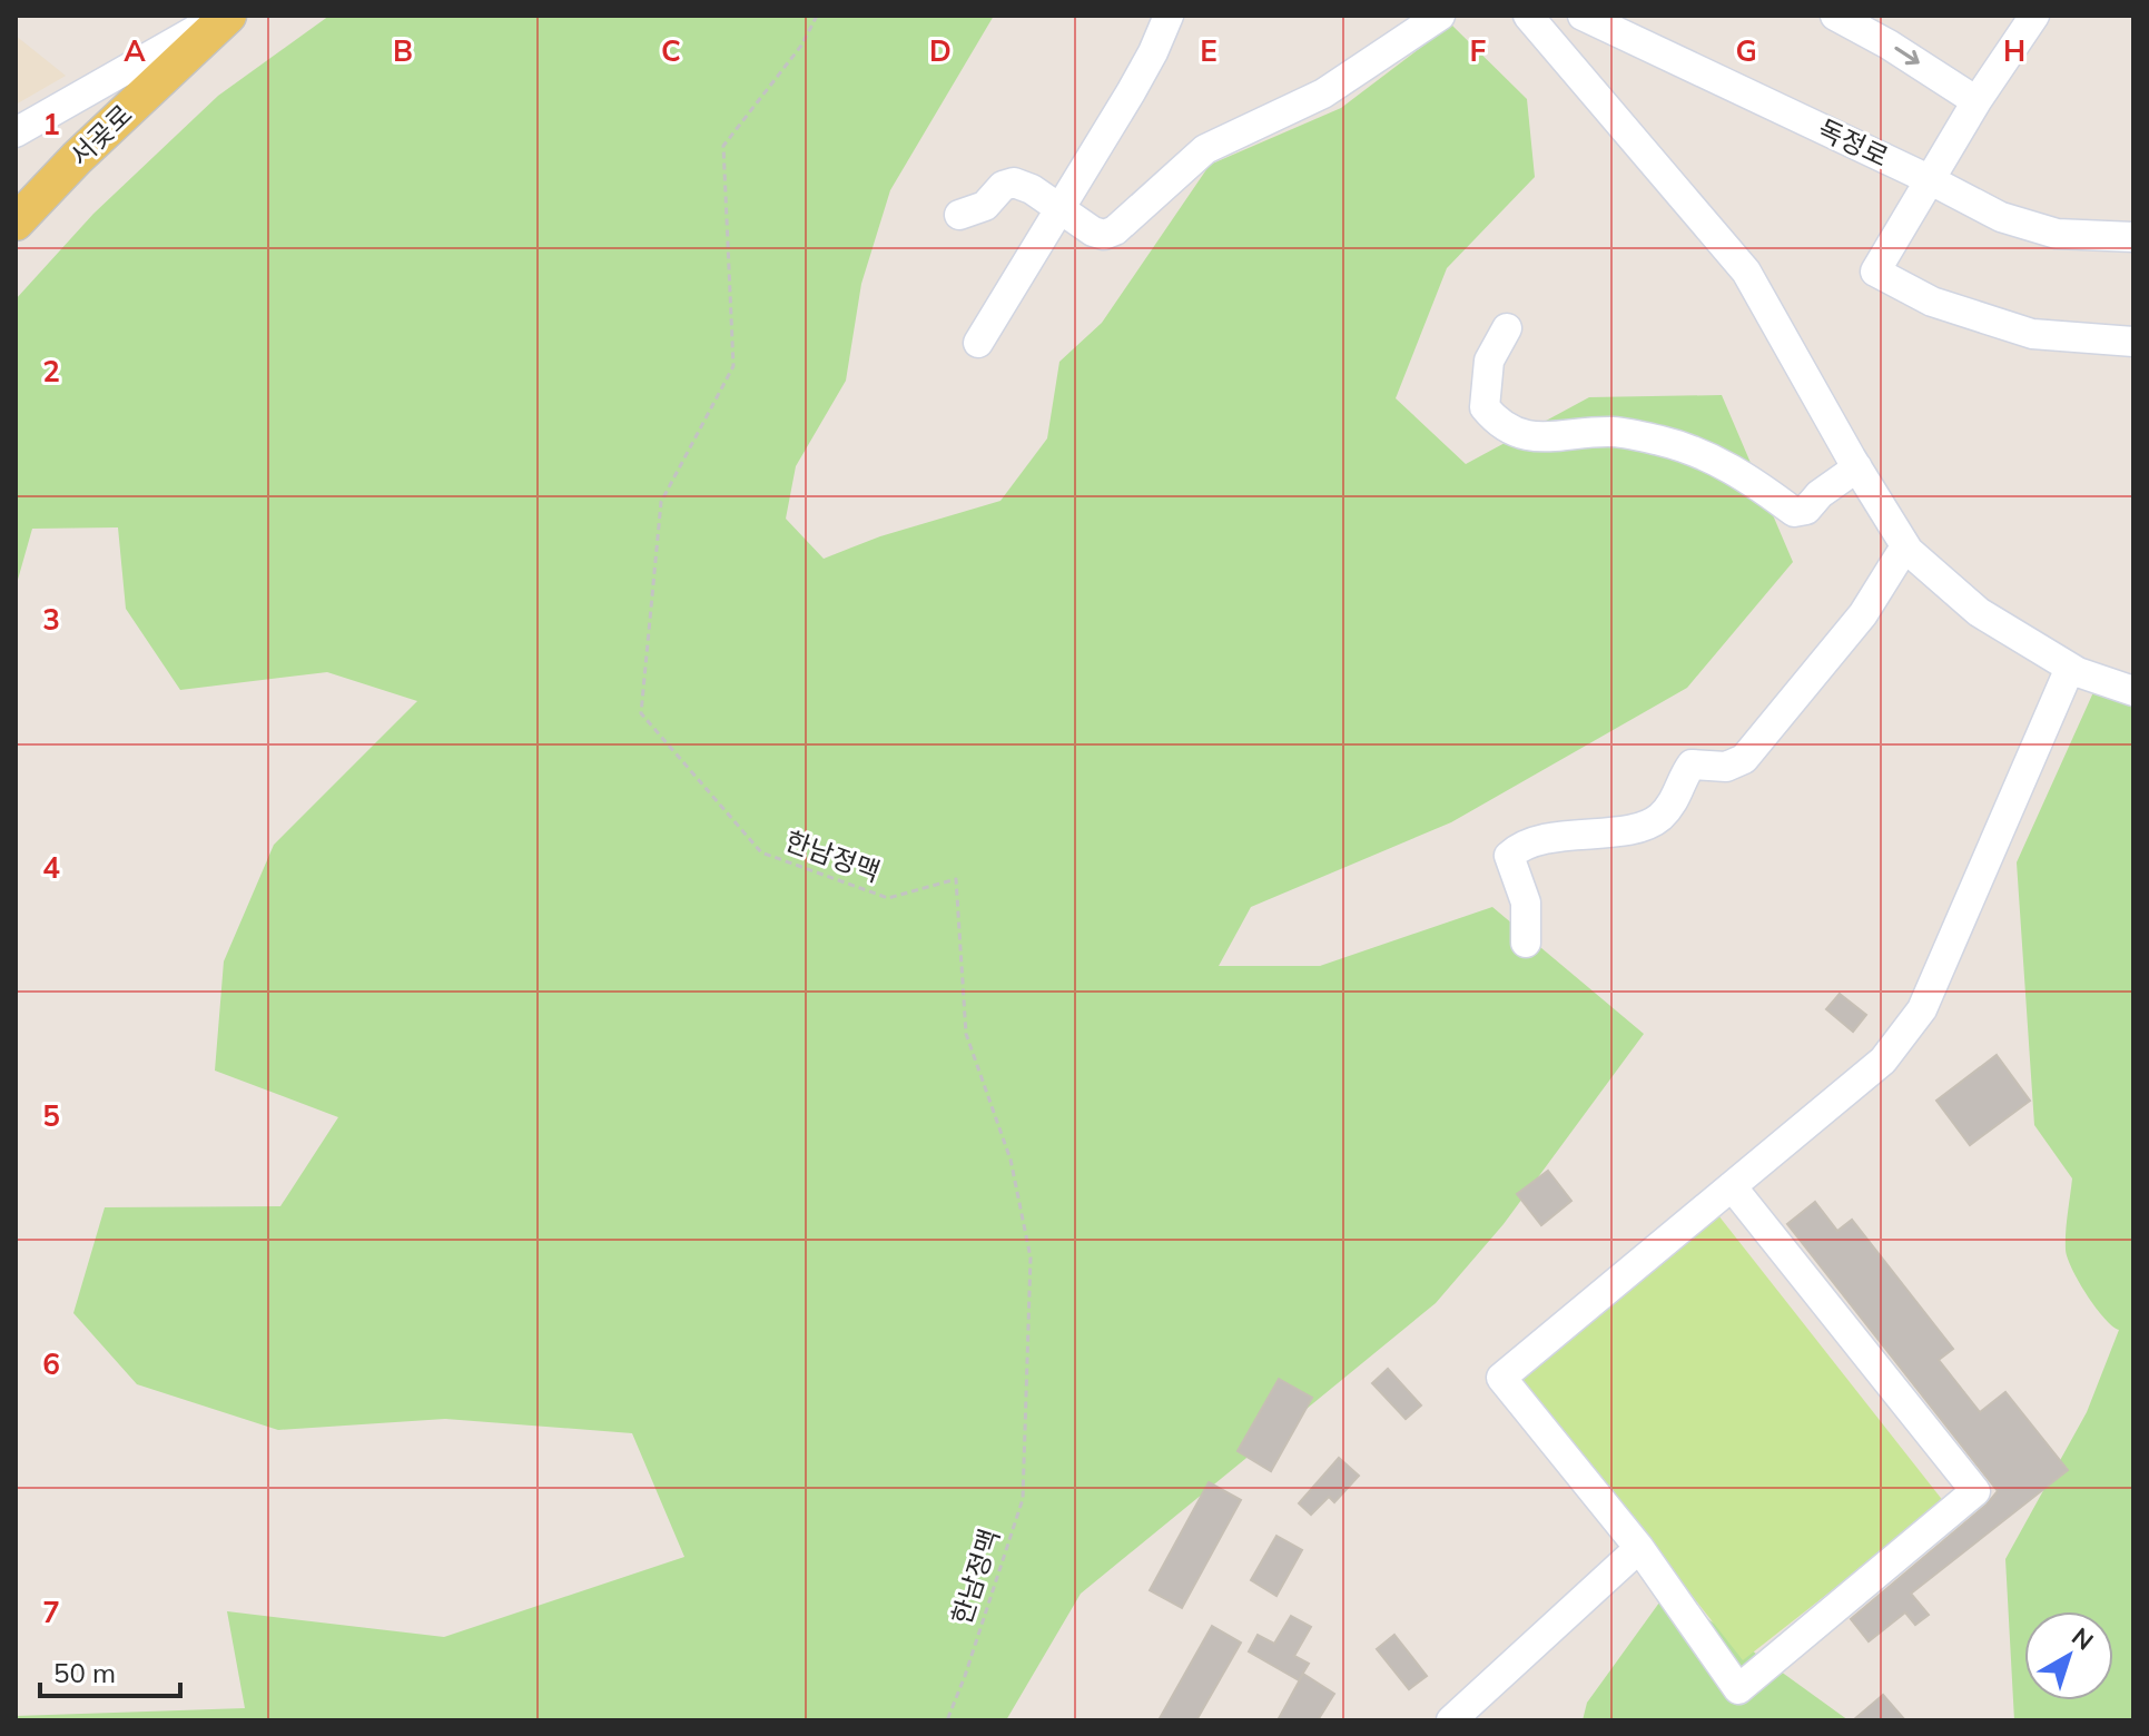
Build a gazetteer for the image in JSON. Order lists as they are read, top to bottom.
{
  "streets": {
    "main road": ["서곶로"],
    "street": ["독정로"],
    "path": ["한남정맥"]
  },
  "scale_bar": "50 m",
  "north": "top right",
  "grid": {
    "columns": [
      "A",
      "B",
      "C",
      "D",
      "E",
      "F",
      "G",
      "H"
    ],
    "rows": [
      "1",
      "2",
      "3",
      "4",
      "5",
      "6",
      "7"
    ]
  }
}
